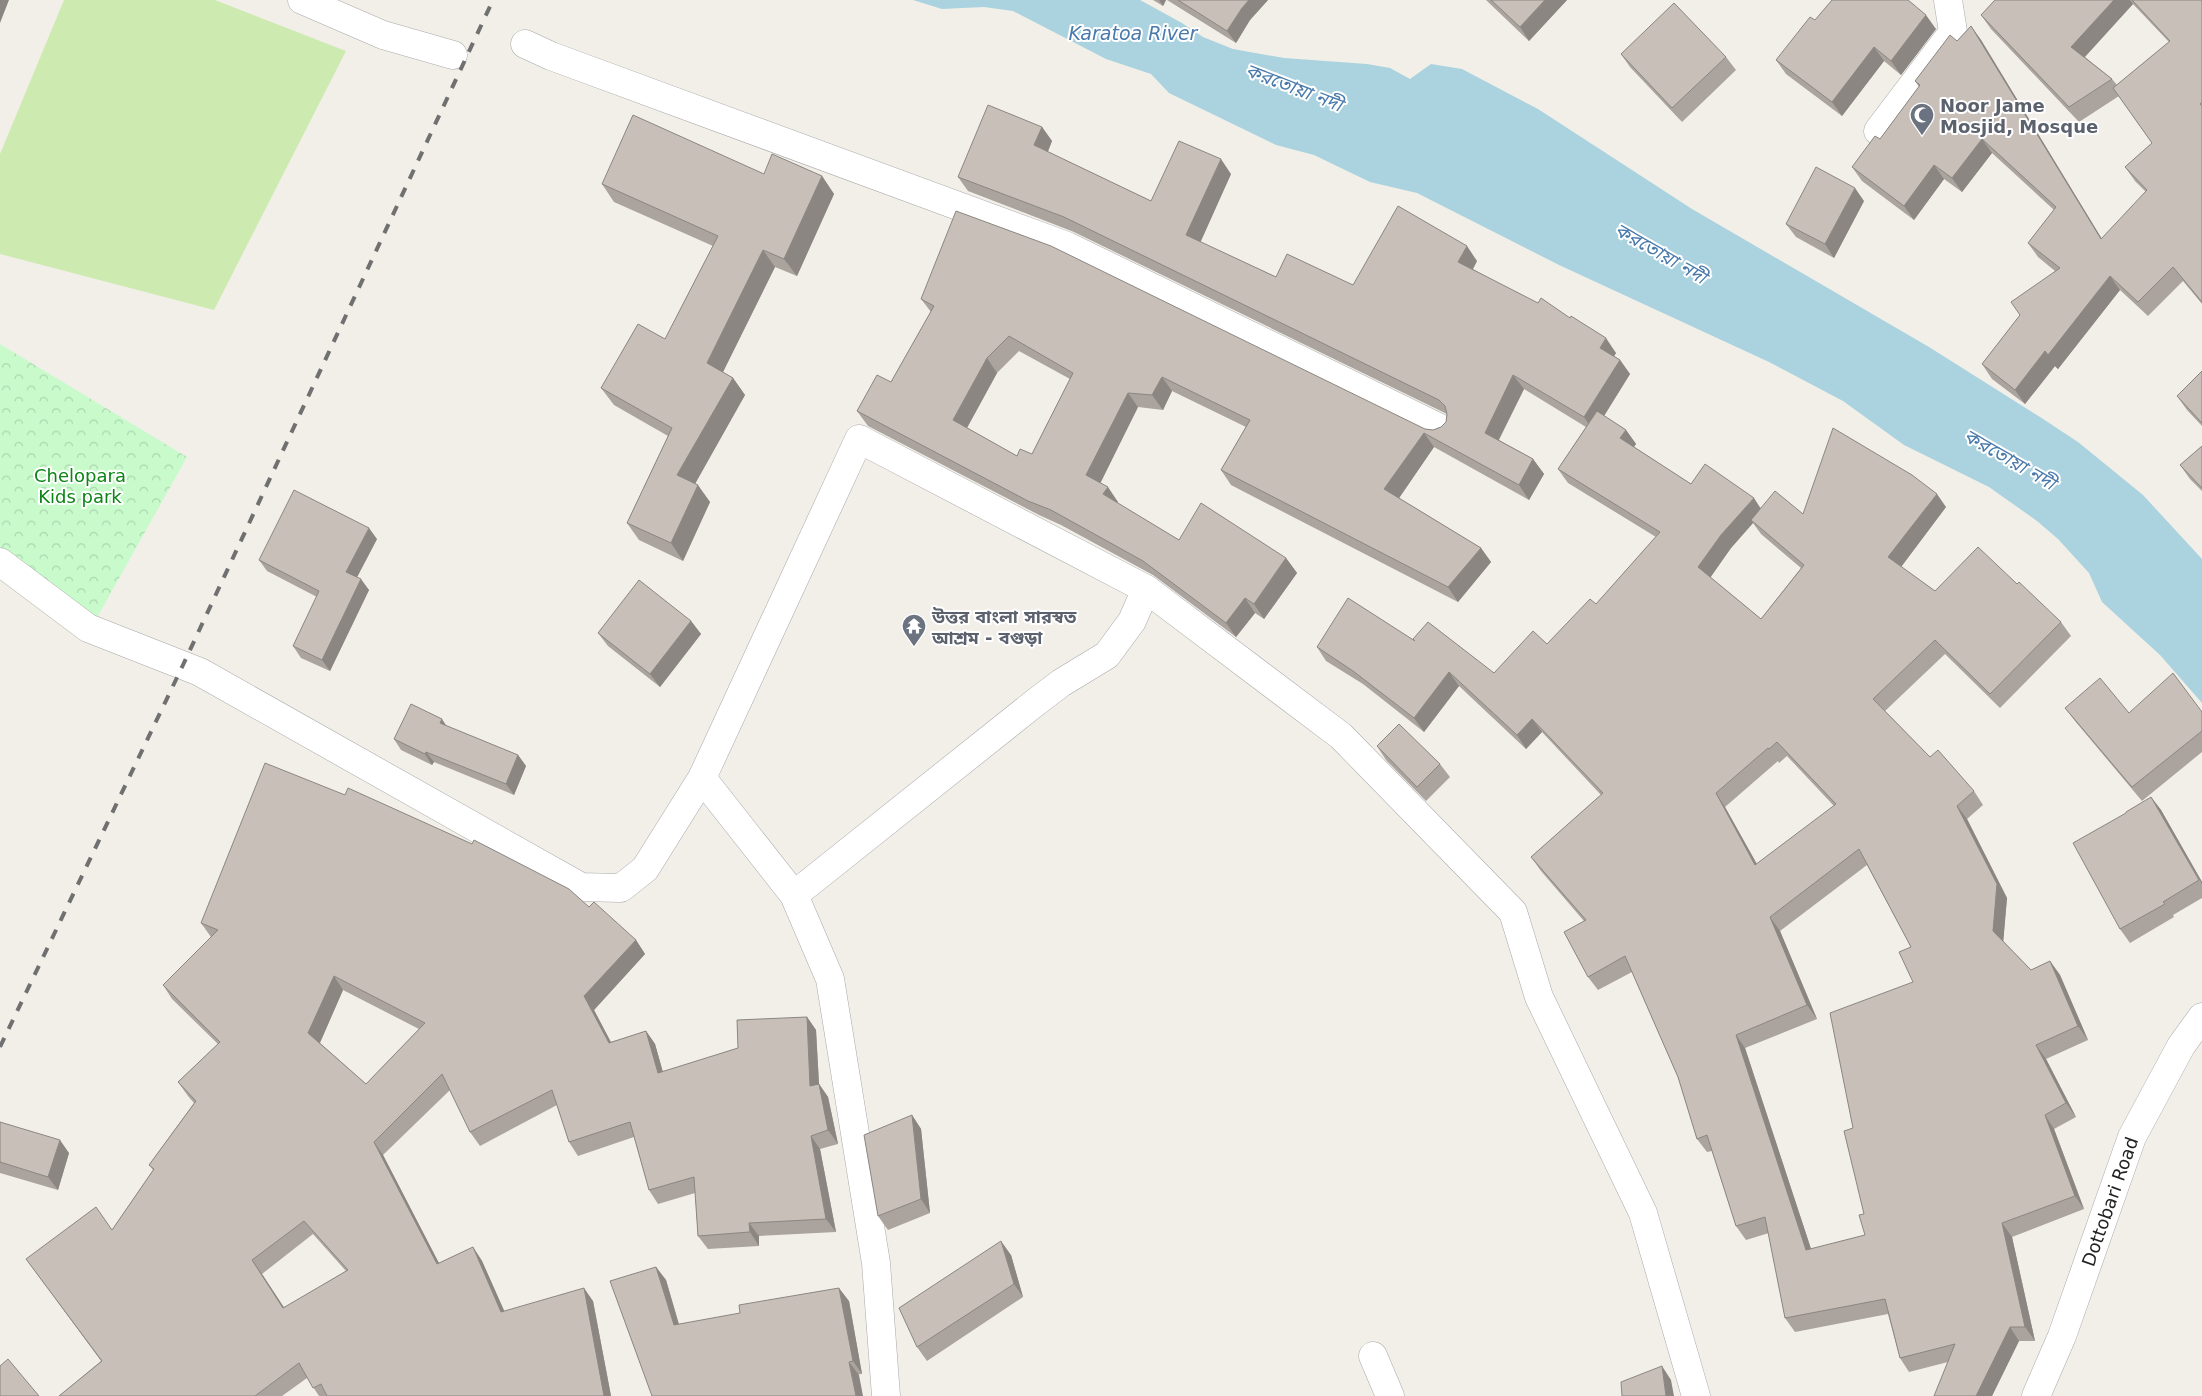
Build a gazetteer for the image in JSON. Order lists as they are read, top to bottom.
{
  "streets": {
    "street": ["Dottobari Road"]
  },
  "water": ["Karatoa River", "করতোয়া নদী"],
  "parks": ["Chelopara Kids park"],
  "places": {
    "mosque": ["Noor Jame Mosjid, Mosque"],
    "temple": ["উত্তর বাংলা সারস্বত আশ্রম - বগুড়া"]
  }
}
